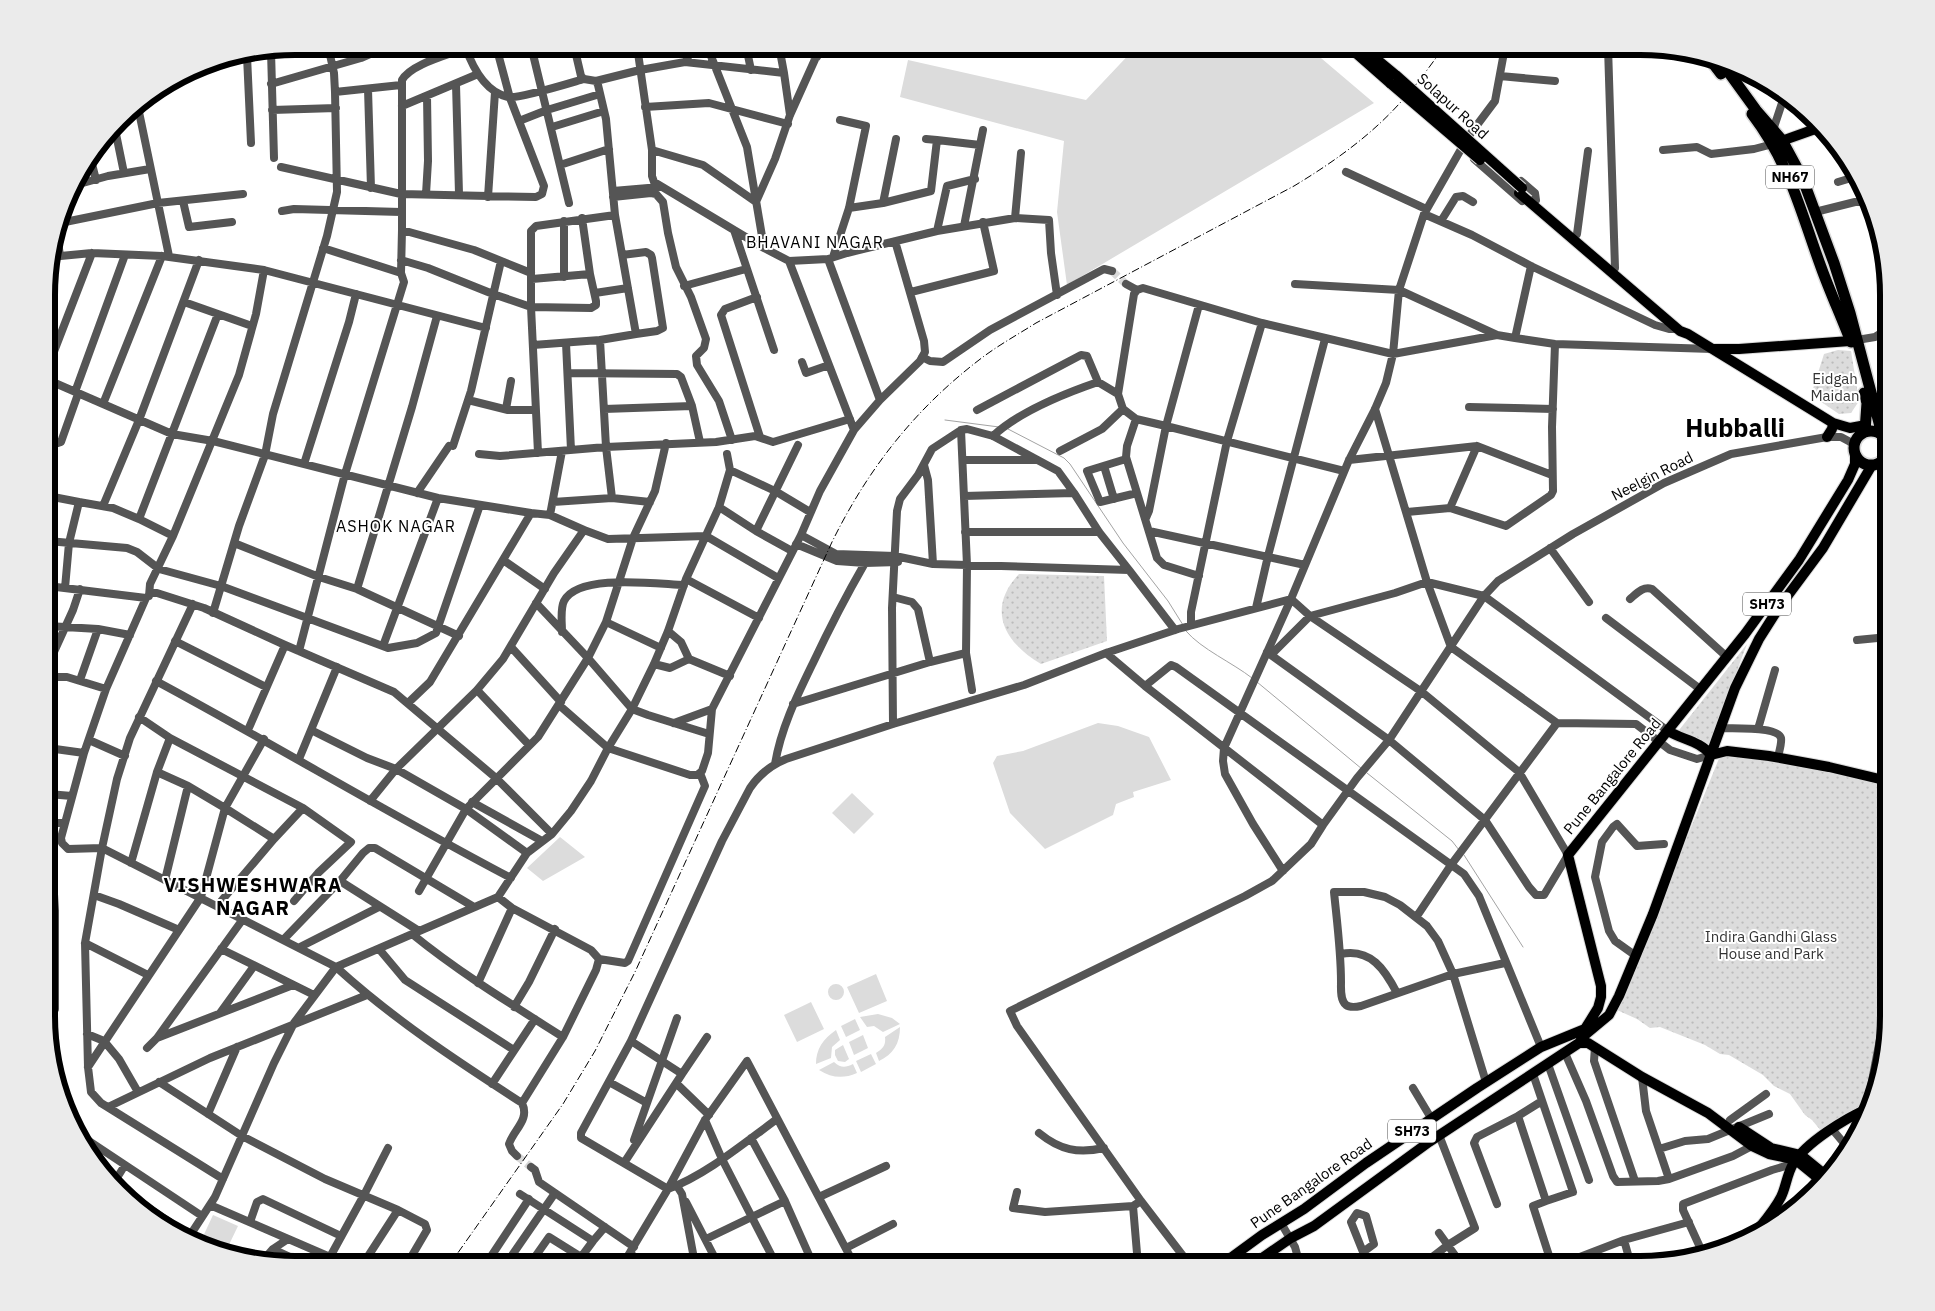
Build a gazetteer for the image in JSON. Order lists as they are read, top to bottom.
{
  "streets": {
    "highway": ["NH67"],
    "main road": ["Solapur Road", "SH73", "Pune Bangalore Road"],
    "street": ["Neelgin Road"]
  },
  "crossings": [
    ["NH67", "SH73"],
    ["Neelgin Road", "Pune Bangalore Road"],
    ["SH73", "Pune Bangalore Road"]
  ],
  "districts": [
    "BHAVANI NAGAR",
    "Hubballi",
    "ASHOK NAGAR",
    "VISHWESHWARA NAGAR"
  ],
  "parks": ["Eidgah Maidan", "Indira Gandhi Glass House and Park"]
}
